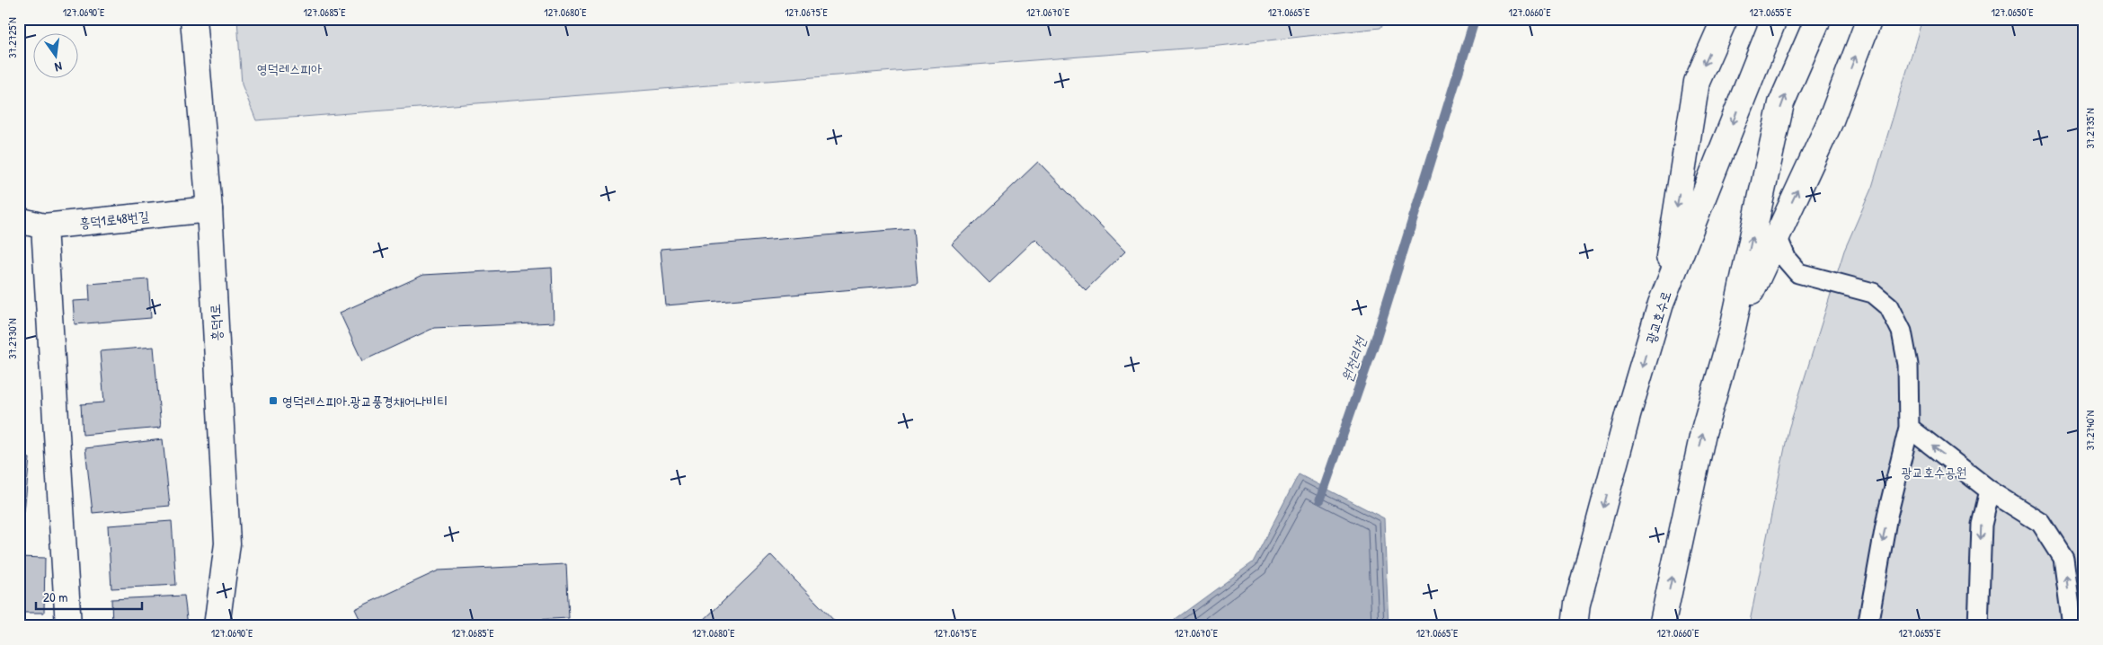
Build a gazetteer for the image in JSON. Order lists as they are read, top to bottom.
{
  "streets": {
    "main road": ["흥덕1로48번길", "광교호수로", "흥덕1로"]
  },
  "crossings": [
    ["흥덕1로48번길", "흥덕1로"]
  ],
  "water": ["원천리천"],
  "parks": ["영덕레스피아", "광교호수공원"],
  "places": {
    "transit": ["영덕레스피아.광교풍경채어나비티"]
  },
  "scale_bar": "20 m",
  "north": "bottom",
  "coordinates": [
    "127.0690°E",
    "127.0685°E",
    "127.0680°E",
    "127.0675°E",
    "127.0670°E",
    "127.0665°E",
    "127.0660°E",
    "127.0655°E",
    "127.0650°E",
    "37.2725°N",
    "37.2735°N",
    "37.2730°N",
    "37.2740°N"
  ]
}
